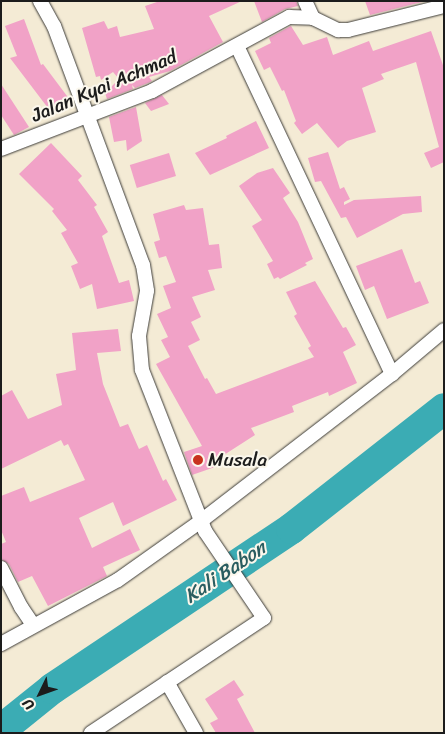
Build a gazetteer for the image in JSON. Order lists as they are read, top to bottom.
{
  "streets": {
    "street": ["Jalan Kyai Achmad"]
  },
  "water": ["Kali Babon"],
  "places": ["Musala"],
  "north": "bottom left"
}
